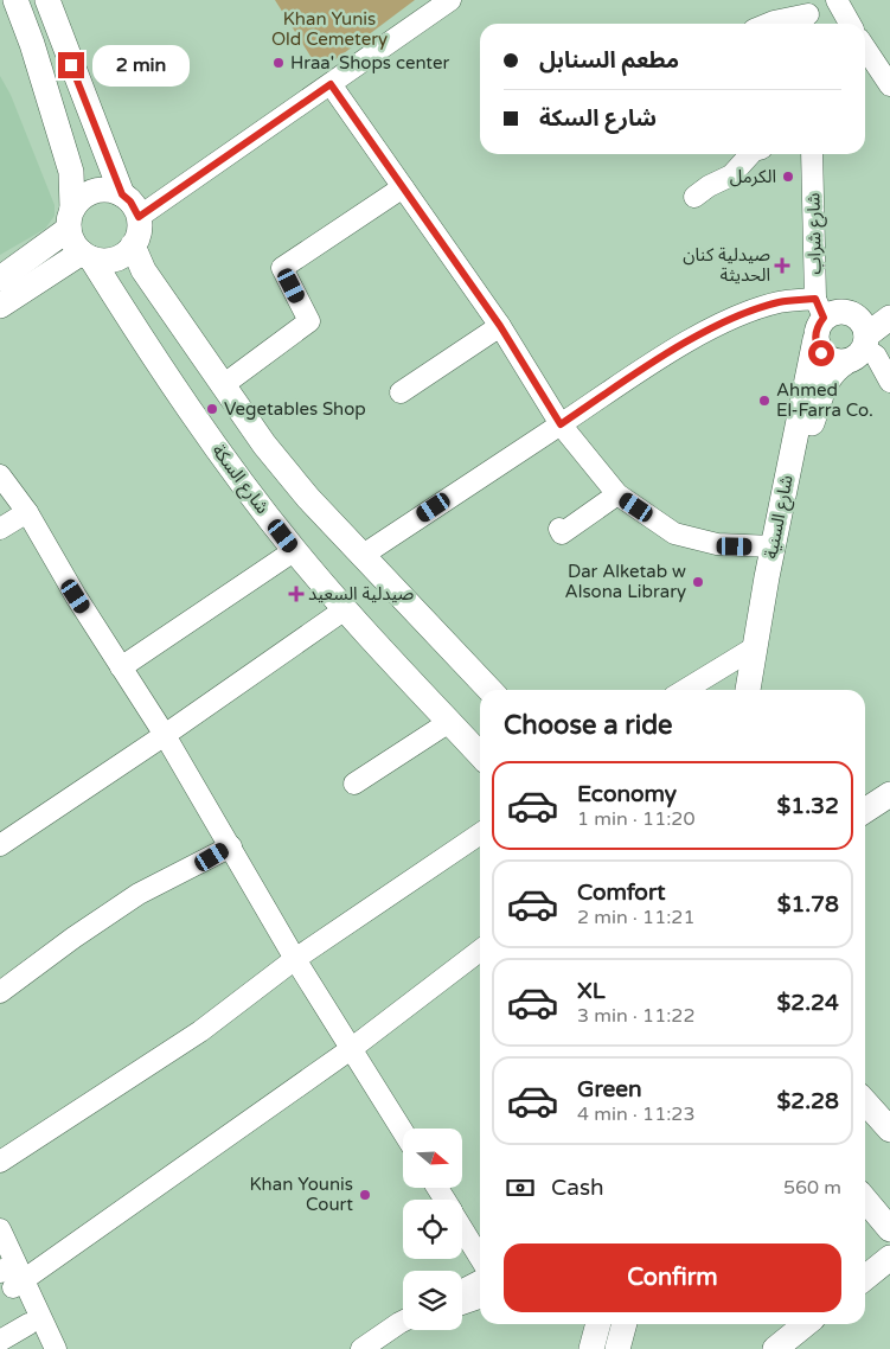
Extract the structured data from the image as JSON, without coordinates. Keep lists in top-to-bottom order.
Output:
{
  "streets": {
    "main road": ["شارع السكة", "شارع السنية"],
    "street": ["شارع شراب"]
  },
  "crossings": [
    ["شارع شراب", "شارع السنية"]
  ],
  "parks": ["Khan Yunis Old Cemetery"],
  "places": {
    "other": [
      "Hraa' Shops center",
      "الكرمل",
      "Ahmed El-Farra Co.",
      "Vegetables Shop",
      "Dar Alketab w Alsona Library",
      "Khan Younis Court"
    ],
    "health": ["صيدلية كنان الحديثة", "صيدلية السعيد"]
  },
  "north": "right",
  "page": {
    "banner": ["مطعم السنابل", "شارع السكة"],
    "bubble": "2 min",
    "heading": "Choose a ride",
    "list": [
      {
        "name": "Economy",
        "note": "1 min · 11:20",
        "value": "$1.32"
      },
      {
        "name": "Comfort",
        "note": "2 min · 11:21",
        "value": "$1.78"
      },
      {
        "name": "XL",
        "note": "3 min · 11:22",
        "value": "$2.24"
      },
      {
        "name": "Green",
        "note": "4 min · 11:23",
        "value": "$2.28"
      }
    ],
    "pay": ["Cash", "560 m"],
    "buttons": "Confirm"
  }
}
